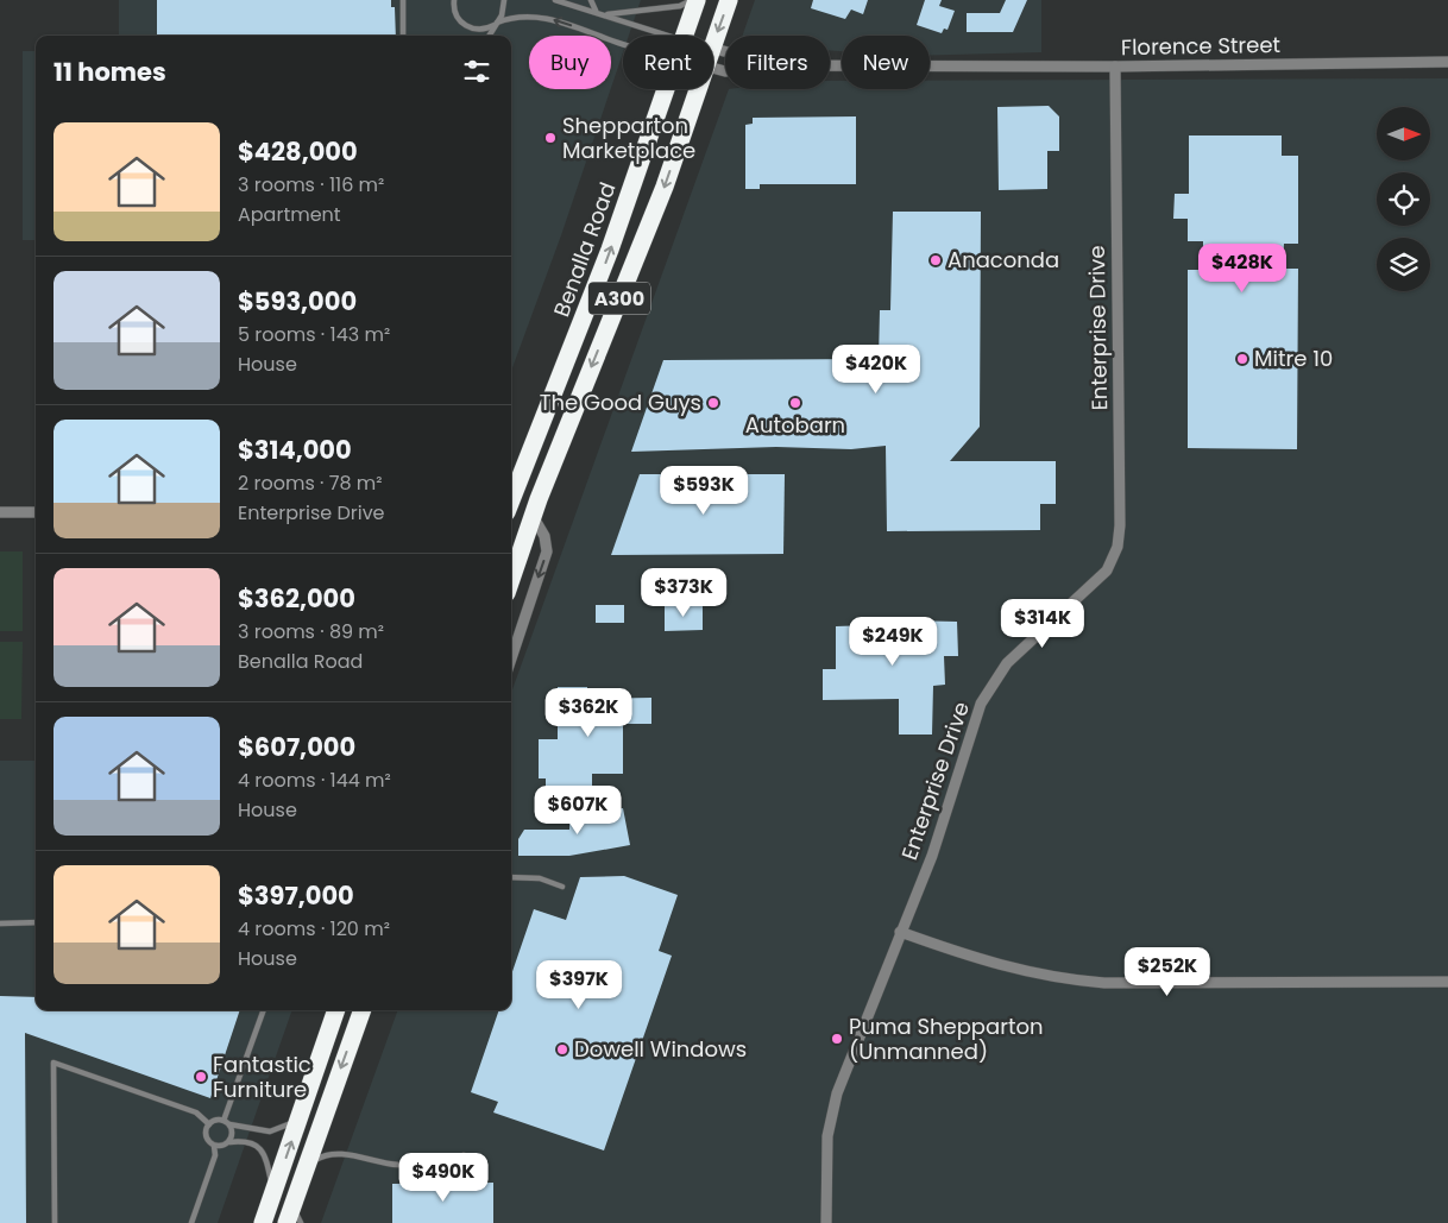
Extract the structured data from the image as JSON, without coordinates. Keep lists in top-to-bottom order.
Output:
{
  "streets": {
    "highway": ["Benalla Road", "A300"],
    "street": ["Florence Street", "Enterprise Drive"]
  },
  "crossings": [
    ["Florence Street", "Enterprise Drive"]
  ],
  "places": [
    "Shepparton Marketplace",
    "Anaconda",
    "Mitre 10",
    "The Good Guys",
    "Autobarn",
    "Puma Shepparton (Unmanned)",
    "Dowell Windows",
    "Fantastic Furniture"
  ],
  "north": "right",
  "page": {
    "chip": [
      "Buy",
      "Rent",
      "Filters",
      "New"
    ],
    "heading": "11 homes",
    "list": [
      {
        "name": "$428,000",
        "note": "3 rooms · 116 m² · Apartment"
      },
      {
        "name": "$593,000",
        "note": "5 rooms · 143 m² · House"
      },
      {
        "name": "$314,000",
        "note": "2 rooms · 78 m² · Enterprise Drive"
      },
      {
        "name": "$362,000",
        "note": "3 rooms · 89 m² · Benalla Road"
      },
      {
        "name": "$607,000",
        "note": "4 rooms · 144 m² · House"
      },
      {
        "name": "$397,000",
        "note": "4 rooms · 120 m² · House"
      }
    ],
    "price": [
      "$428K",
      "$420K",
      "$593K",
      "$373K",
      "$314K",
      "$249K",
      "$362K",
      "$607K",
      "$252K",
      "$397K",
      "$490K"
    ]
  }
}
